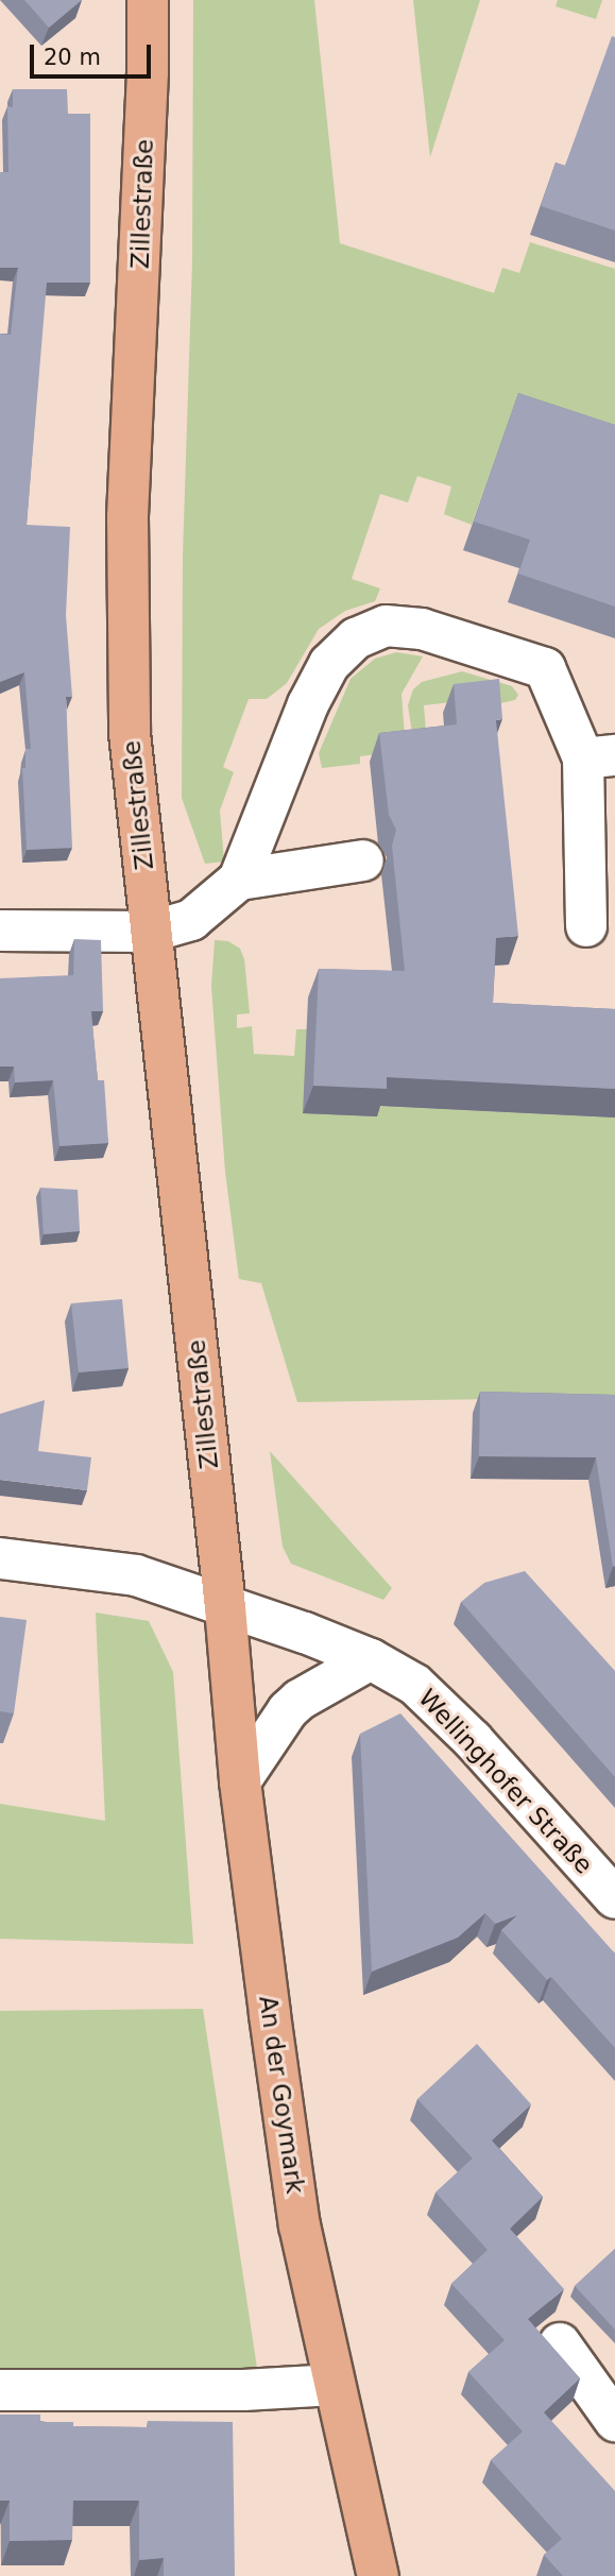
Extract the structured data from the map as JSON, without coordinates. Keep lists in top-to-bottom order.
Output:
{
  "streets": {
    "main road": ["Zillestraße", "An der Goymark"],
    "street": ["Wellinghofer Straße"]
  },
  "crossings": [
    ["Zillestraße", "Wellinghofer Straße"],
    ["Zillestraße", "An der Goymark"],
    ["Wellinghofer Straße", "An der Goymark"]
  ],
  "scale_bar": "20 m"
}
